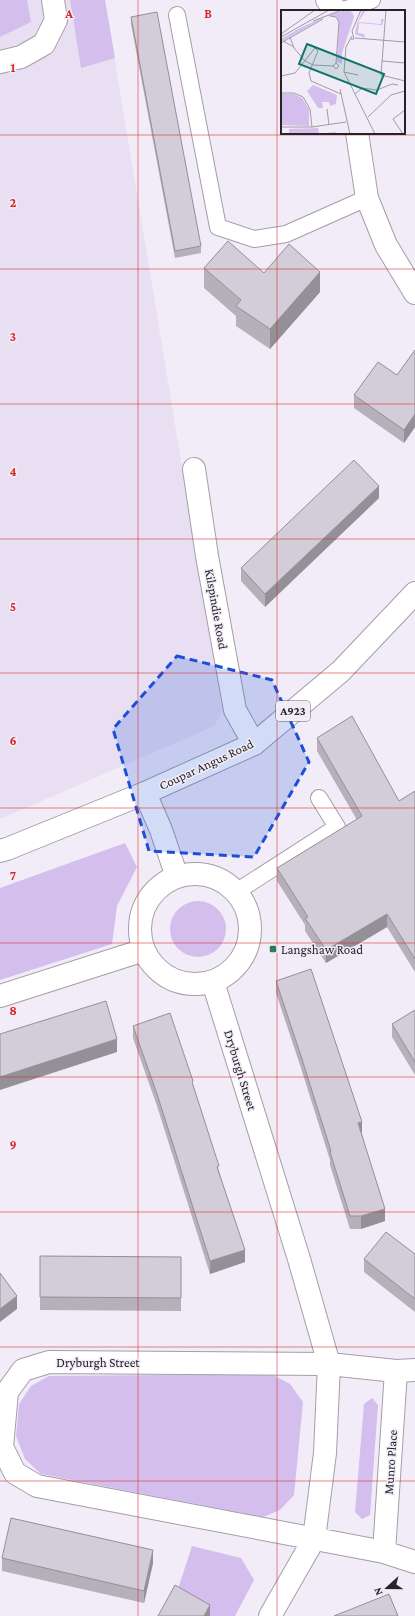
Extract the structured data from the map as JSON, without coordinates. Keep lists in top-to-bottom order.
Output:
{
  "streets": {
    "street": [
      "Kilspindie Road",
      "A923",
      "Coupar Angus Road",
      "Dryburgh Street",
      "Munro Place"
    ]
  },
  "crossings": [
    ["Kilspindie Road", "Coupar Angus Road"],
    ["Dryburgh Street", "Munro Place"]
  ],
  "places": {
    "transit": ["Langshaw Road"]
  },
  "north": "left",
  "grid": {
    "columns": ["A", "B"],
    "rows": [
      "1",
      "2",
      "3",
      "4",
      "5",
      "6",
      "7",
      "8",
      "9"
    ]
  }
}
